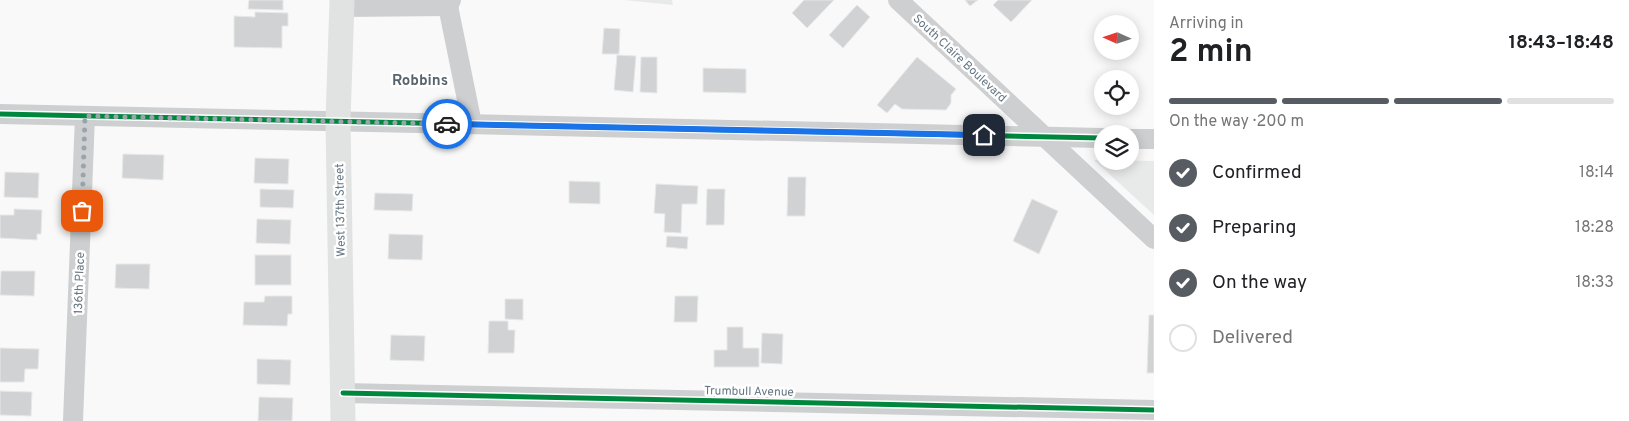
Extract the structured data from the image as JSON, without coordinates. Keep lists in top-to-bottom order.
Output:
{
  "streets": {
    "main road": ["West 137th Street"],
    "street": ["South Claire Boulevard", "136th Place", "Trumbull Avenue"]
  },
  "crossings": [
    ["West 137th Street", "Trumbull Avenue"]
  ],
  "districts": ["Robbins"],
  "north": "left",
  "page": {
    "heading": ["2 min", "Arriving in", "18:43–18:48"],
    "bar": "On the way · 200 m",
    "list": [
      ["Confirmed", "18:14"],
      ["Preparing", "18:28"],
      ["On the way", "18:33"],
      "Delivered"
    ]
  }
}
